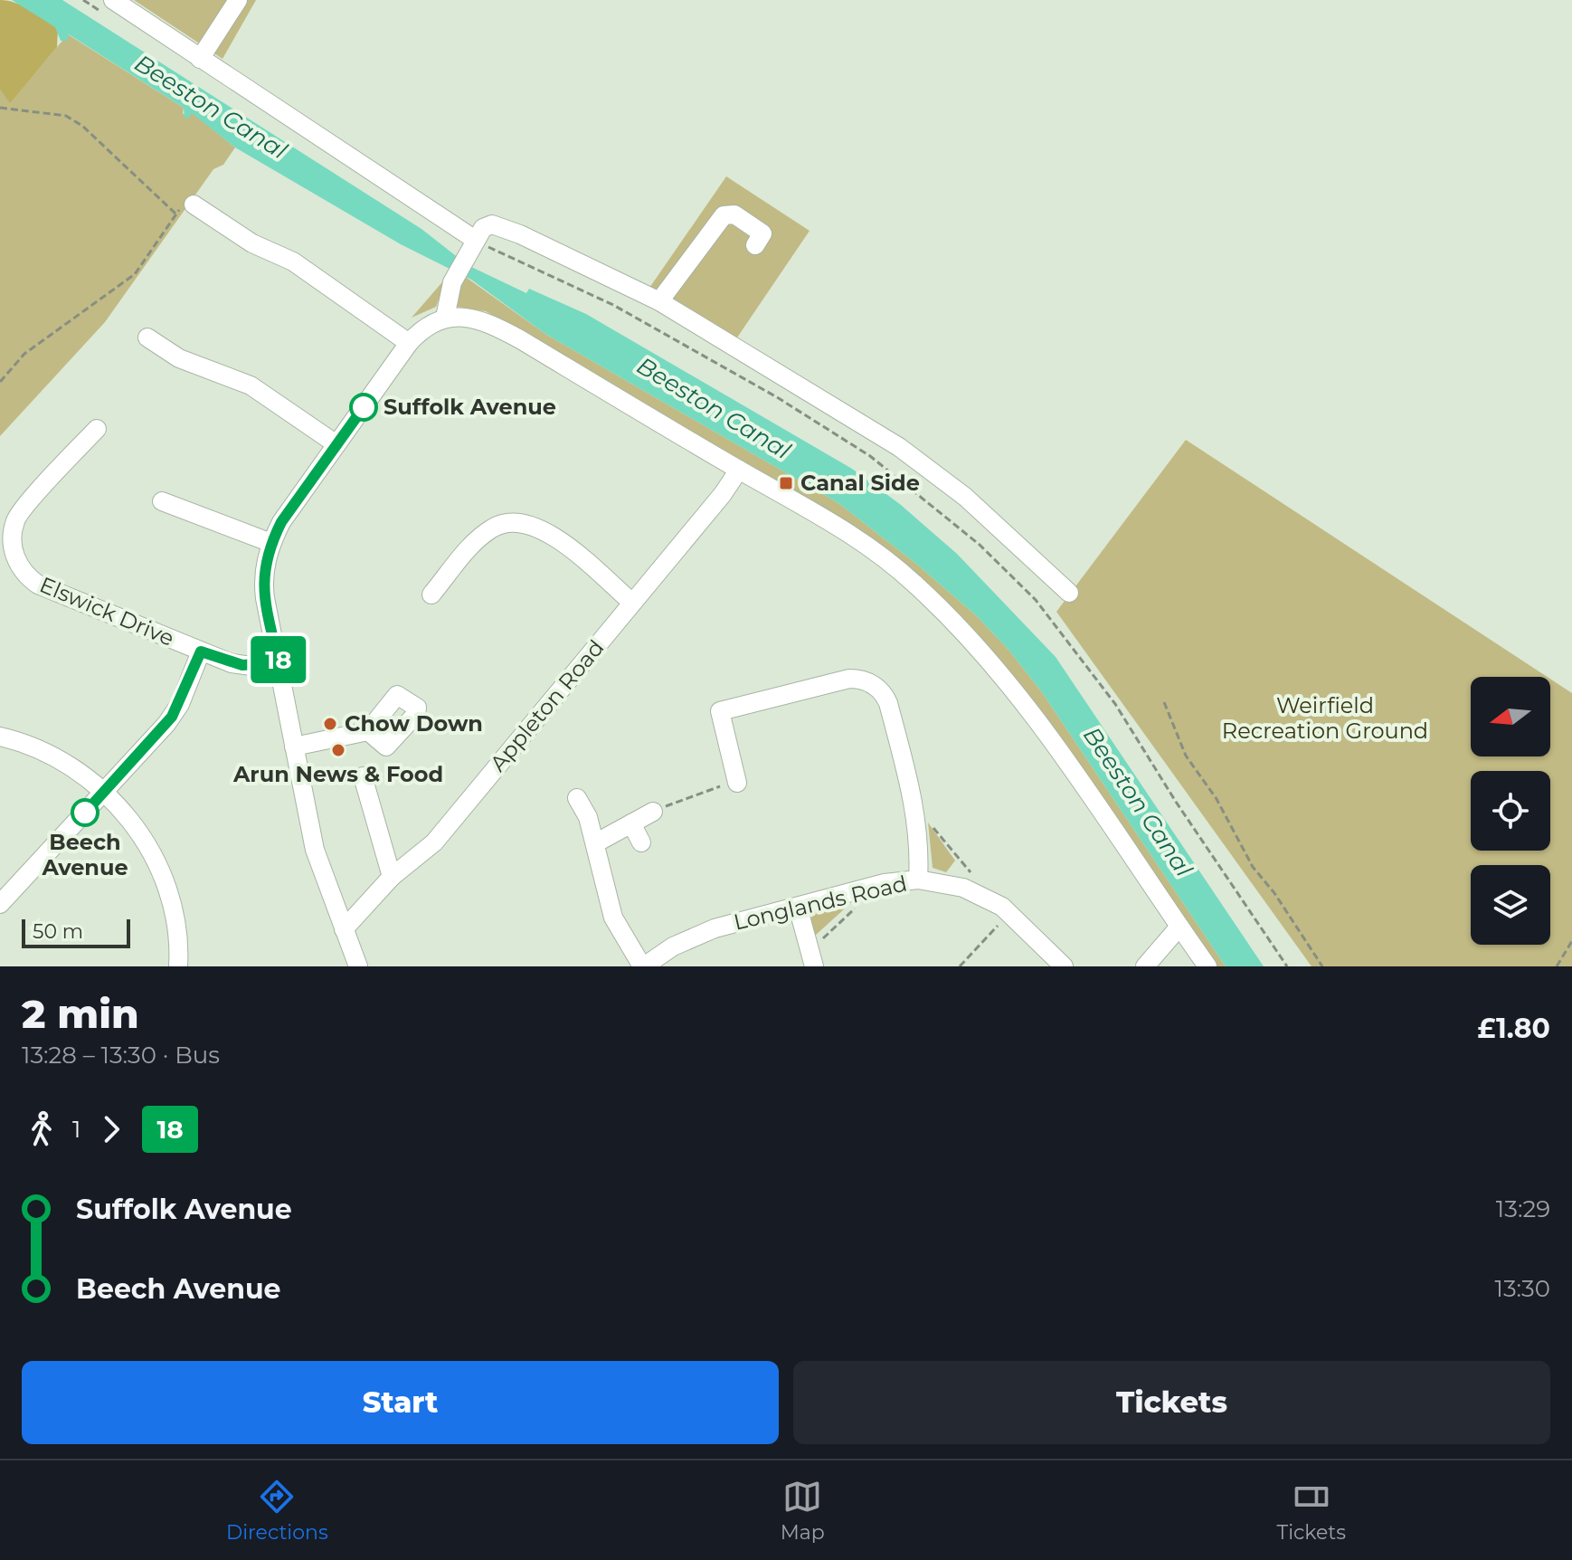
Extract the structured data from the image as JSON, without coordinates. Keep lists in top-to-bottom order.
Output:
{
  "streets": {
    "street": ["Elswick Drive", "Appleton Road", "Longlands Road"]
  },
  "water": ["Beeston Canal"],
  "parks": ["Weirfield Recreation Ground"],
  "places": {
    "other": [
      "Suffolk Avenue",
      "Chow Down",
      "Arun News & Food",
      "Beech Avenue"
    ],
    "transit": ["Canal Side"]
  },
  "lines": ["bus line 18"],
  "scale_bar": "50 m",
  "north": "left",
  "page": {
    "on_map": "18",
    "scale": "50 m",
    "heading": ["2 min", "13:28 – 13:30 · Bus", "£1.80"],
    "legs": ["1", "18"],
    "list": [
      {
        "name": "Suffolk Avenue",
        "value": "13:29"
      },
      {
        "name": "Beech Avenue",
        "value": "13:30"
      }
    ],
    "buttons": ["Start", "Tickets"],
    "tabs": ["Directions", "Map", "Tickets"]
  }
}
